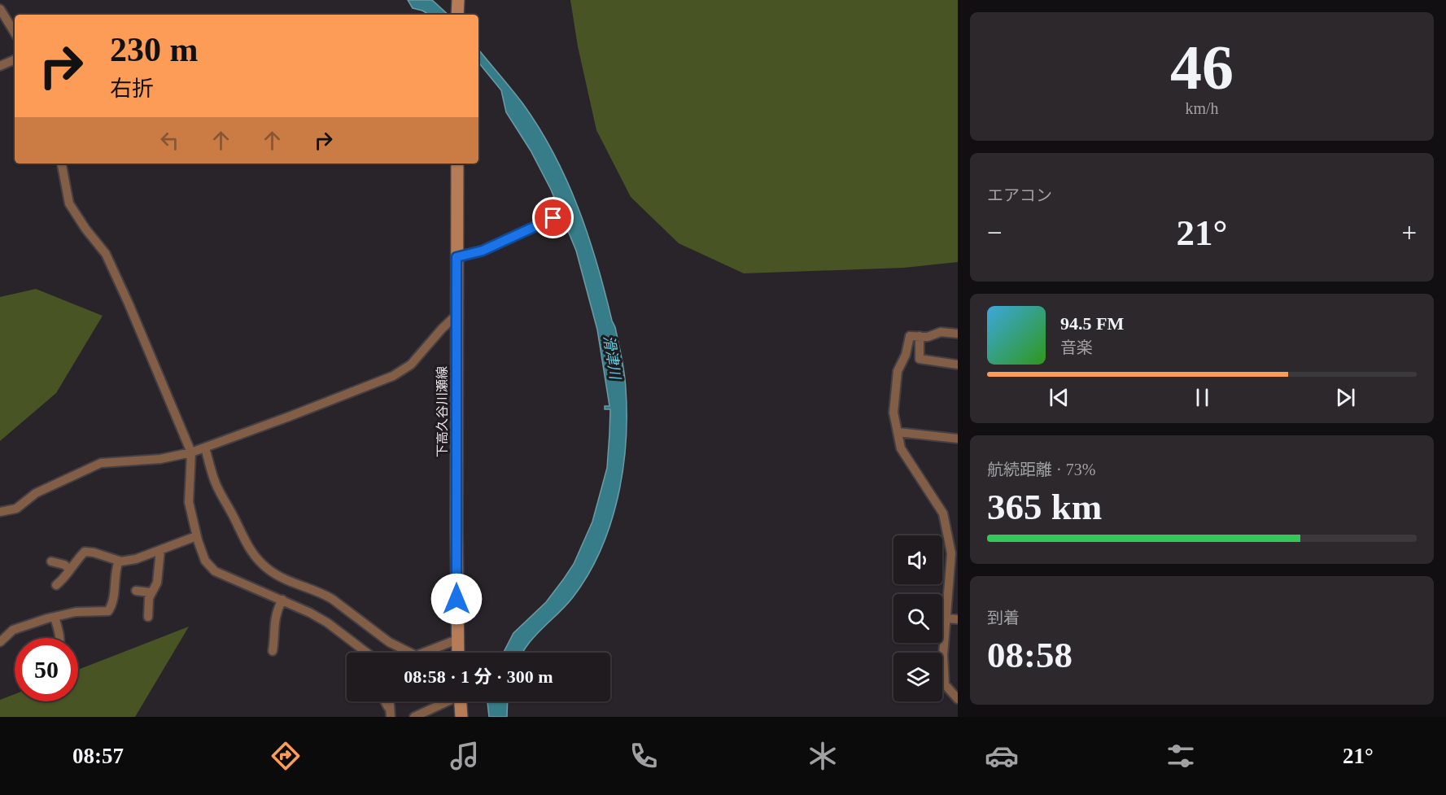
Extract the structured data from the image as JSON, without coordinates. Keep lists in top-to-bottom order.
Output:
{
  "streets": {
    "main road": ["下高久谷川瀬線"]
  },
  "water": ["滑津川"],
  "page": {
    "tile": [
      ["46", "km/h"],
      "エアコン",
      ["航続距離 · 73%", "365 km"],
      ["到着", "08:58"]
    ],
    "turn": ["230 m", "右折"],
    "heat": ["−", "21°", "+"],
    "song": ["94.5 FM", "音楽"],
    "limit": "50",
    "trip": "08:58 · 1 分 · 300 m",
    "tabs": ["08:57", "21°"]
  }
}
